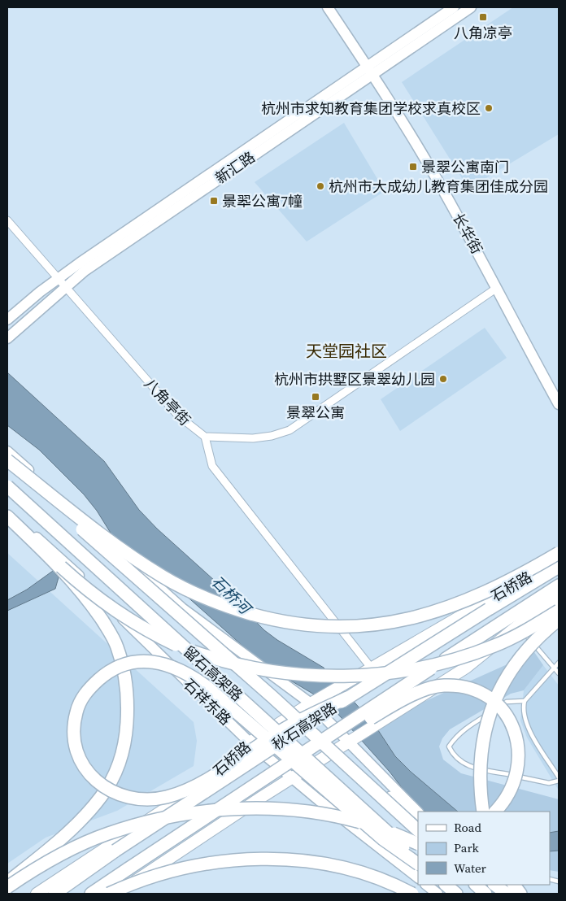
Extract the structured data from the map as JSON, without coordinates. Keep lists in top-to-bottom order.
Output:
{
  "streets": {
    "highway": ["留石高架路", "秋石高架路"],
    "main road": ["石桥路"],
    "street": [
      "新汇路",
      "长华街",
      "八角亭街",
      "石祥东路"
    ]
  },
  "crossings": [
    ["新汇路", "长华街"],
    ["新汇路", "八角亭街"],
    ["石桥路", "石祥东路"]
  ],
  "districts": ["天堂园社区"],
  "water": ["石桥河"],
  "places": {
    "transit": [
      "八角凉亭",
      "景翠公寓南门",
      "景翆公寓7幢",
      "景翠公寓"
    ],
    "other": ["杭州市求知教育集团学校求真校区", "杭州市大成幼儿教育集团佳成分园", "杭州市拱墅区景翠幼儿园"]
  },
  "legend": ["Road", "Park", "Water"]
}
